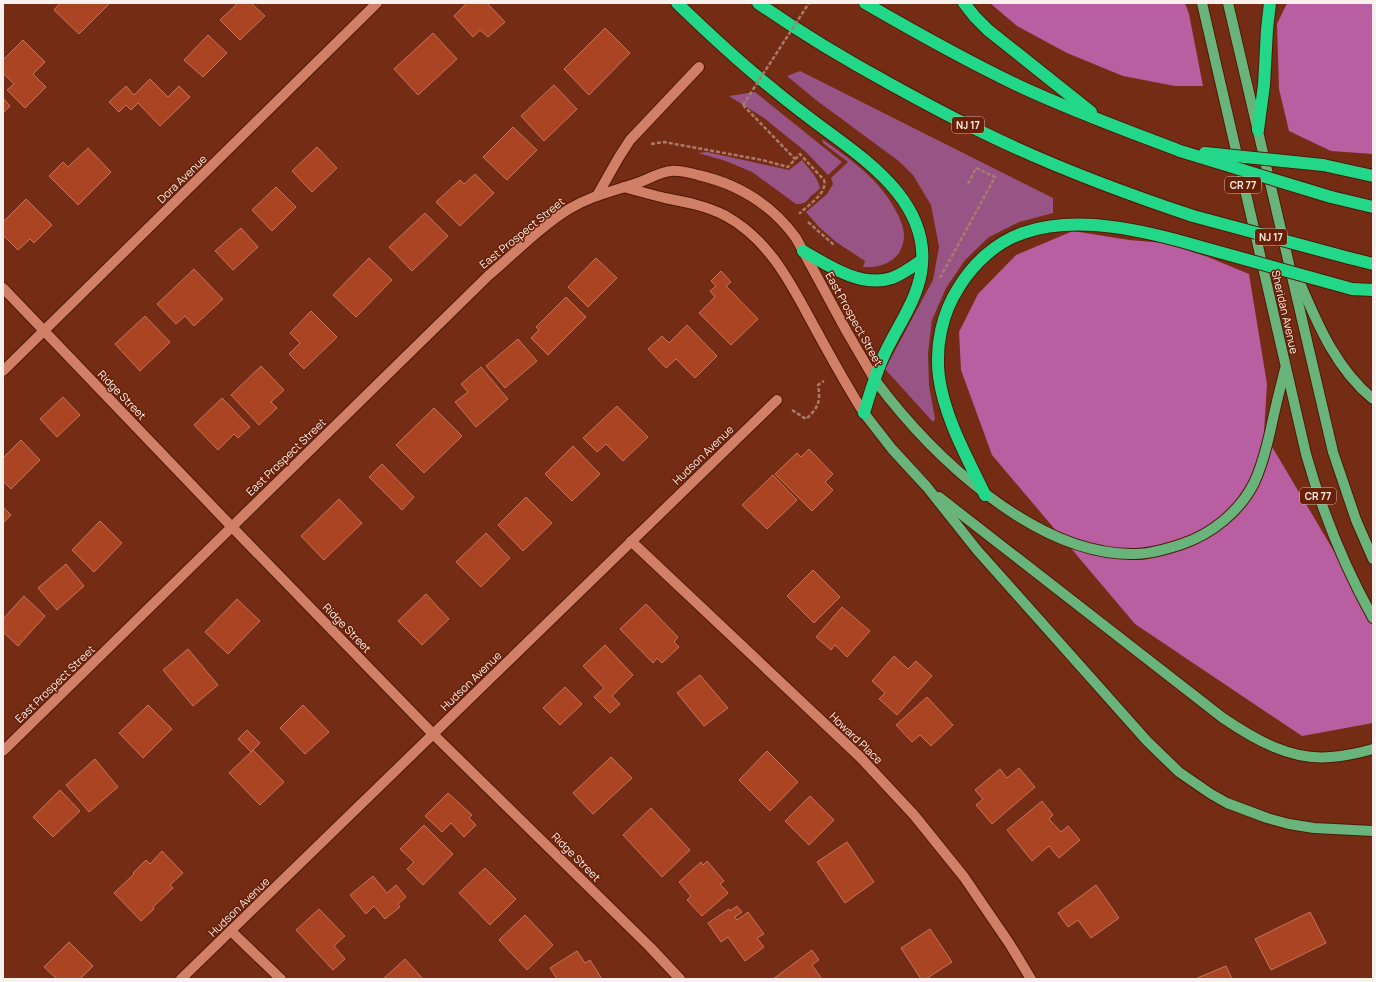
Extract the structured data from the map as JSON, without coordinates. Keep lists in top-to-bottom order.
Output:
{
  "streets": {
    "highway": ["NJ 17"],
    "main road": ["CR 77", "East Prospect Street", "Sheridan Avenue"],
    "street": [
      "Dora Avenue",
      "Ridge Street",
      "Hudson Avenue",
      "Howard Place"
    ]
  },
  "crossings": [
    ["Dora Avenue", "Ridge Street"],
    ["East Prospect Street", "Sheridan Avenue"],
    ["East Prospect Street", "Ridge Street"],
    ["Ridge Street", "Hudson Avenue"],
    ["Hudson Avenue", "Howard Place"]
  ]
}
